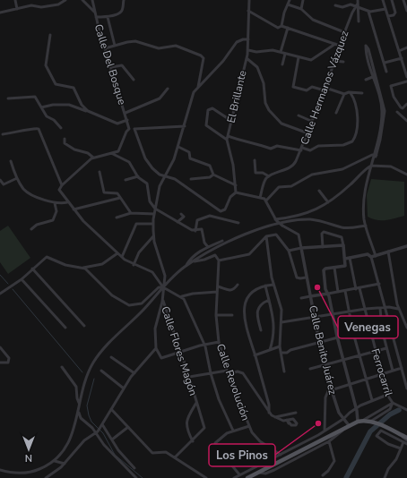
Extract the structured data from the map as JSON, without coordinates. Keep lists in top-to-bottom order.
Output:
{
  "streets": {
    "street": [
      "Calle Del Bosque",
      "Calle Hermanos Vázquez",
      "El Brillante",
      "Calle Benito Juárez",
      "Calle Flores Magón",
      "Ferrocarril",
      "Calle Revolución"
    ]
  },
  "places": ["Venegas", "Los Pinos"],
  "north": "bottom"
}
